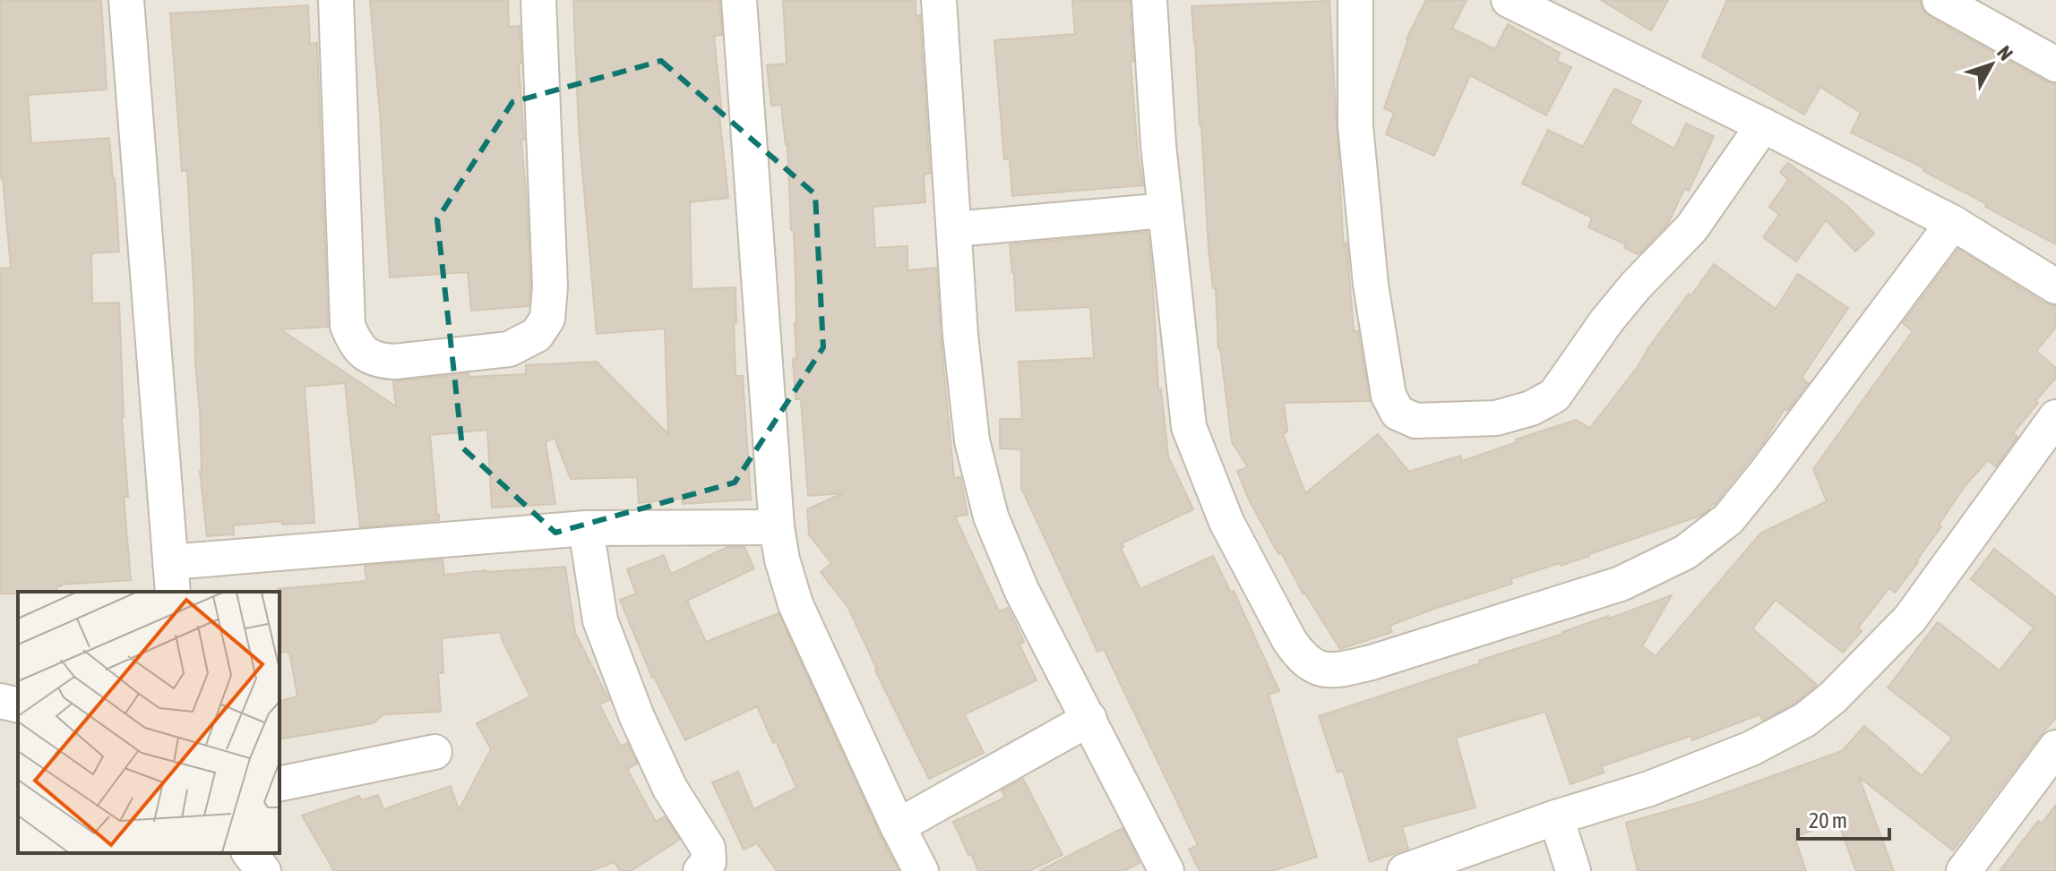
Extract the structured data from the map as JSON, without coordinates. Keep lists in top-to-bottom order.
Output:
{
  "scale_bar": "20 m",
  "north": "top right"
}
